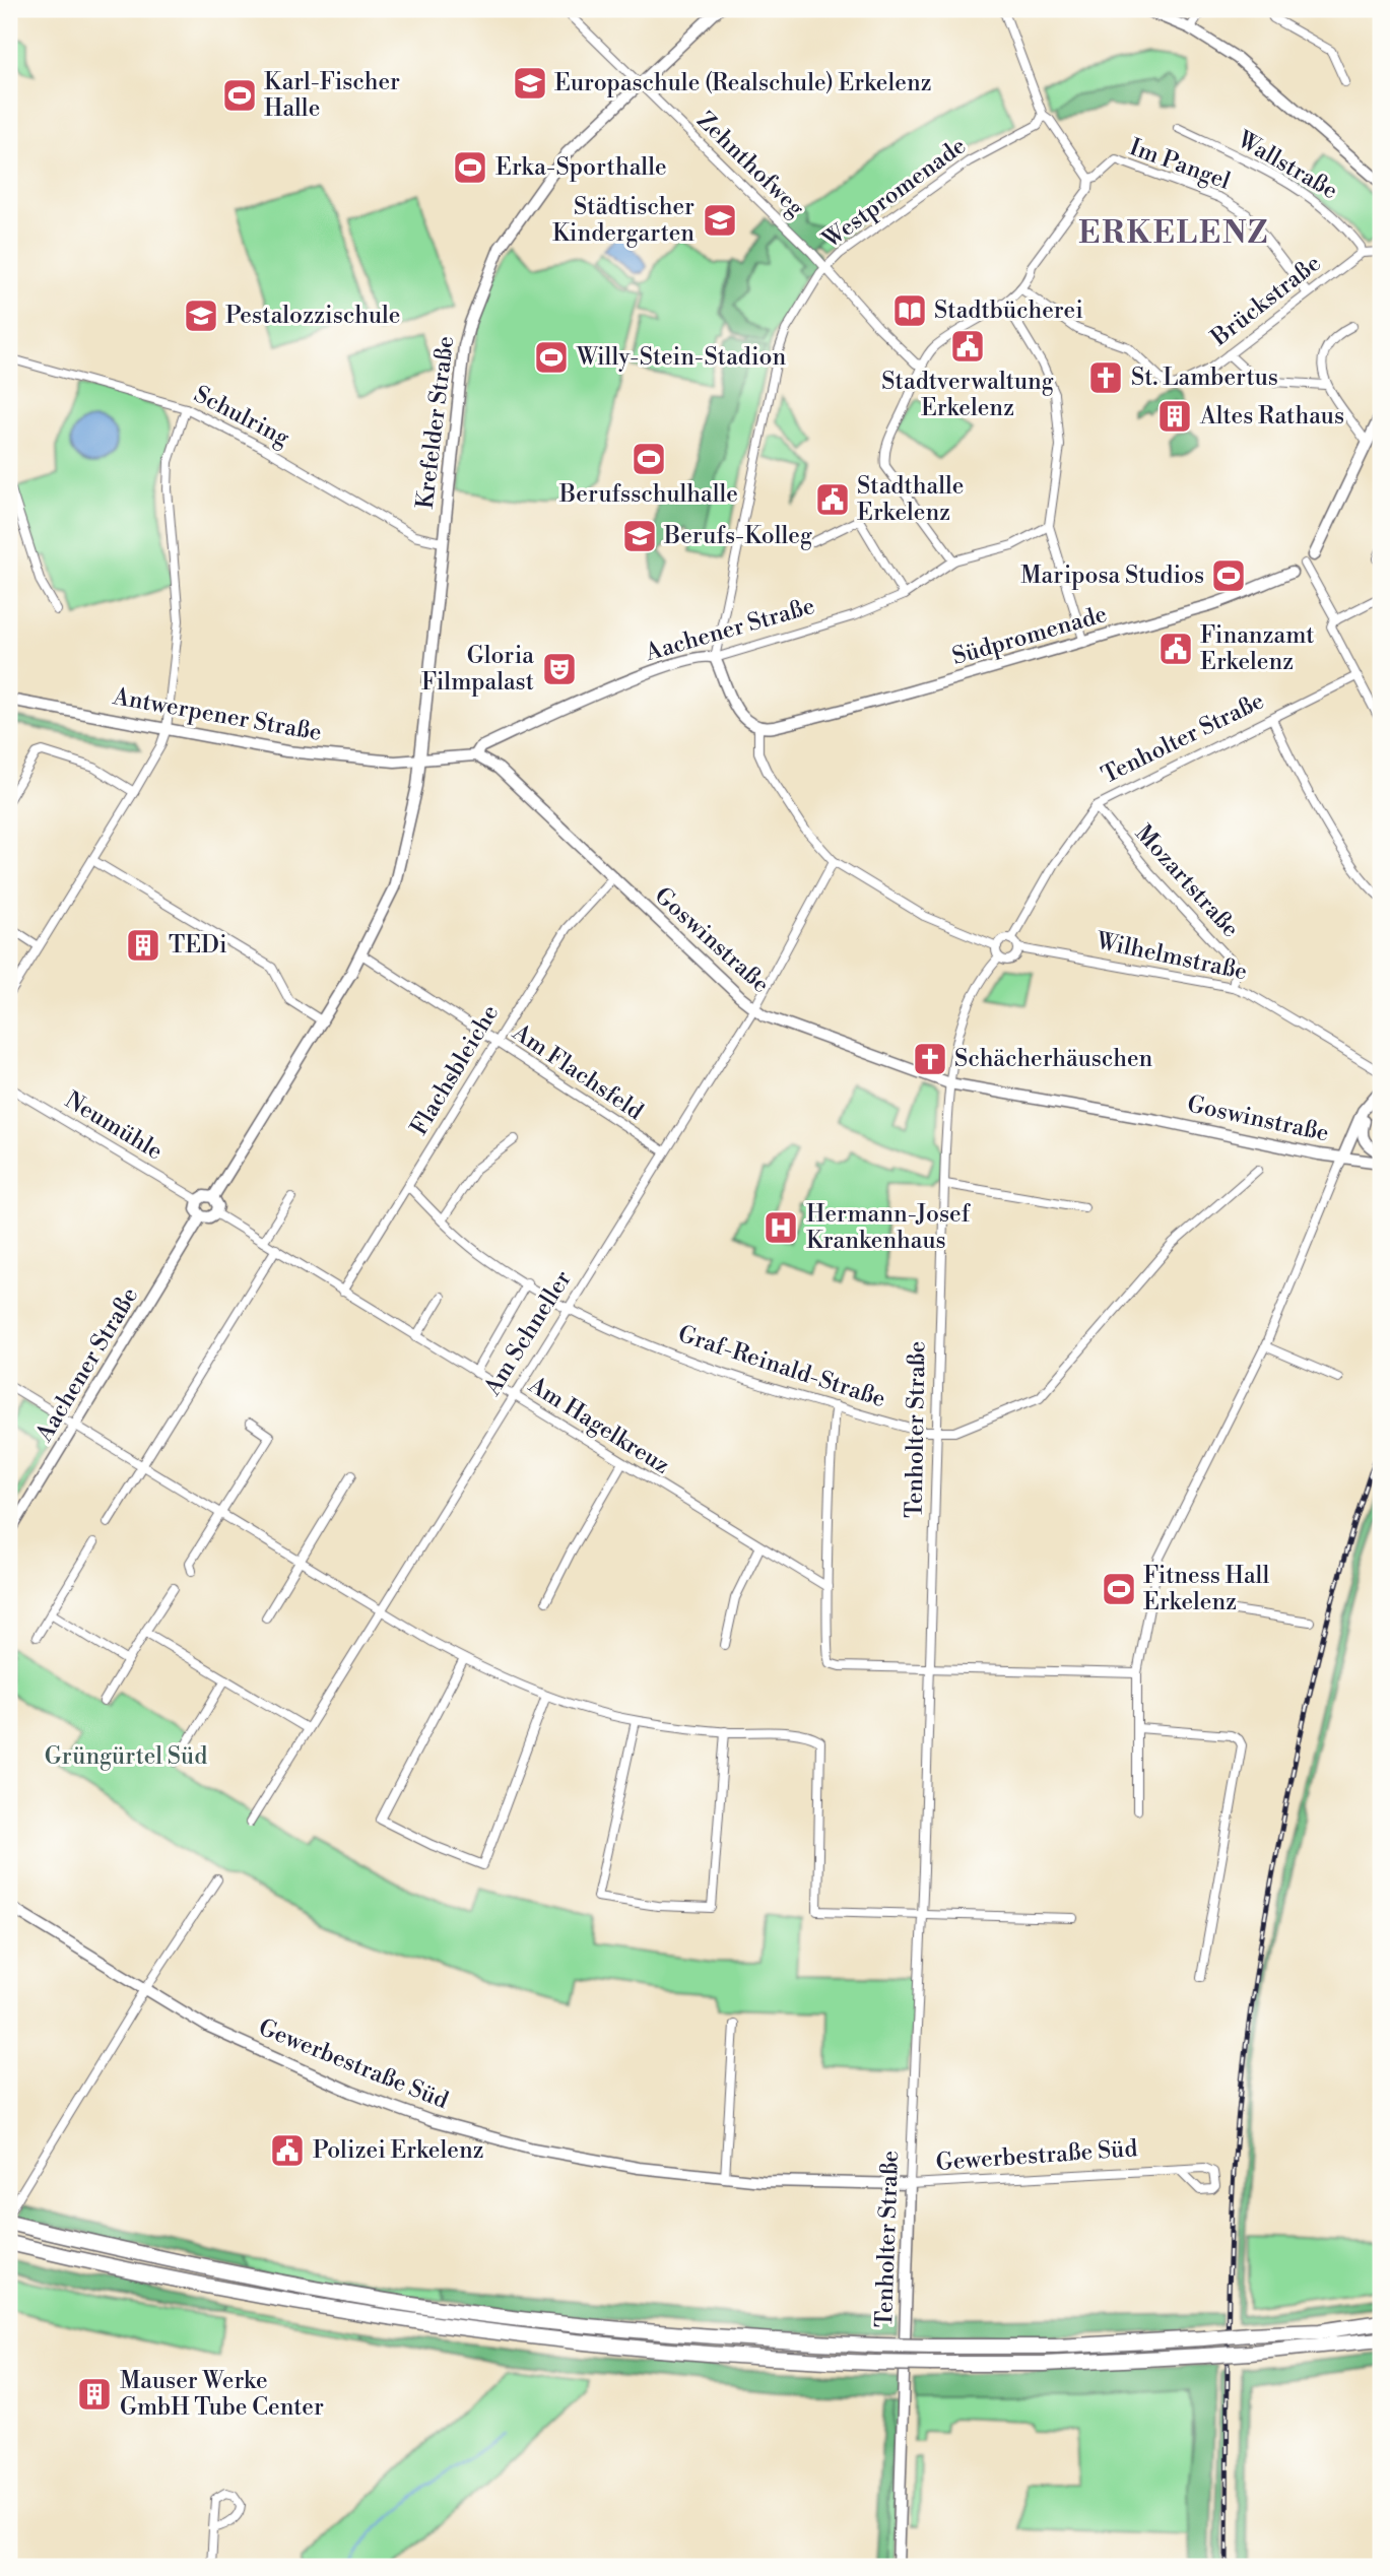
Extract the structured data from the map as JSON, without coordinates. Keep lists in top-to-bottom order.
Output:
{
  "streets": {
    "main road": [
      "Krefelder Straße",
      "Aachener Straße",
      "Südpromenade",
      "Antwerpener Straße",
      "Tenholter Straße",
      "Goswinstraße",
      "Gewerbestraße Süd"
    ],
    "street": [
      "Zehnthofweg",
      "Im Pangel",
      "Wallstraße",
      "Westpromenade",
      "Brückstraße",
      "Schulring",
      "Mozartstraße",
      "Wilhelmstraße",
      "Flachsbleiche",
      "Am Flachsfeld",
      "Neumühle",
      "Am Schneller",
      "Graf-Reinald-Straße",
      "Am Hagelkreuz"
    ]
  },
  "crossings": [
    ["Zehnthofweg", "Westpromenade"],
    ["Zehnthofweg", "Krefelder Straße"],
    ["Zehnthofweg", "Aachener Straße"],
    ["Im Pangel", "Brückstraße"],
    ["Wallstraße", "Brückstraße"],
    ["Westpromenade", "Aachener Straße"],
    ["Schulring", "Krefelder Straße"],
    ["Krefelder Straße", "Aachener Straße"],
    ["Krefelder Straße", "Antwerpener Straße"],
    ["Krefelder Straße", "Am Flachsfeld"],
    ["Aachener Straße", "Antwerpener Straße"],
    ["Aachener Straße", "Goswinstraße"],
    ["Aachener Straße", "Neumühle"],
    ["Aachener Straße", "Am Hagelkreuz"],
    ["Tenholter Straße", "Mozartstraße"],
    ["Tenholter Straße", "Goswinstraße"],
    ["Tenholter Straße", "Graf-Reinald-Straße"],
    ["Tenholter Straße", "Gewerbestraße Süd"],
    ["Mozartstraße", "Wilhelmstraße"],
    ["Goswinstraße", "Flachsbleiche"],
    ["Goswinstraße", "Am Schneller"],
    ["Flachsbleiche", "Am Flachsfeld"],
    ["Flachsbleiche", "Graf-Reinald-Straße"],
    ["Flachsbleiche", "Am Hagelkreuz"],
    ["Am Flachsfeld", "Am Schneller"],
    ["Neumühle", "Am Hagelkreuz"],
    ["Am Schneller", "Graf-Reinald-Straße"],
    ["Am Schneller", "Am Hagelkreuz"]
  ],
  "districts": ["ERKELENZ"],
  "parks": ["Grüngürtel Süd"],
  "places": {
    "school or university": [
      "Europaschule (Realschule) Erkelenz",
      "Städtischer Kindergarten",
      "Pestalozzischule",
      "Berufs-Kolleg"
    ],
    "sports": [
      "Karl-Fischer Halle",
      "Erka-Sporthalle",
      "Willy-Stein-Stadion",
      "Berufsschulhalle",
      "Mariposa Studios",
      "Fitness Hall Erkelenz"
    ],
    "library": ["Stadtbücherei"],
    "public building": [
      "Stadtverwaltung Erkelenz",
      "Stadthalle Erkelenz",
      "Finanzamt Erkelenz",
      "Polizei Erkelenz"
    ],
    "church": ["St. Lambertus", "Schächerhäuschen"],
    "building": ["Altes Rathaus", "TEDi", "Mauser Werke GmbH Tube Center"],
    "theatre": ["Gloria Filmpalast"],
    "hospital": ["Hermann-Josef Krankenhaus"]
  }
}
